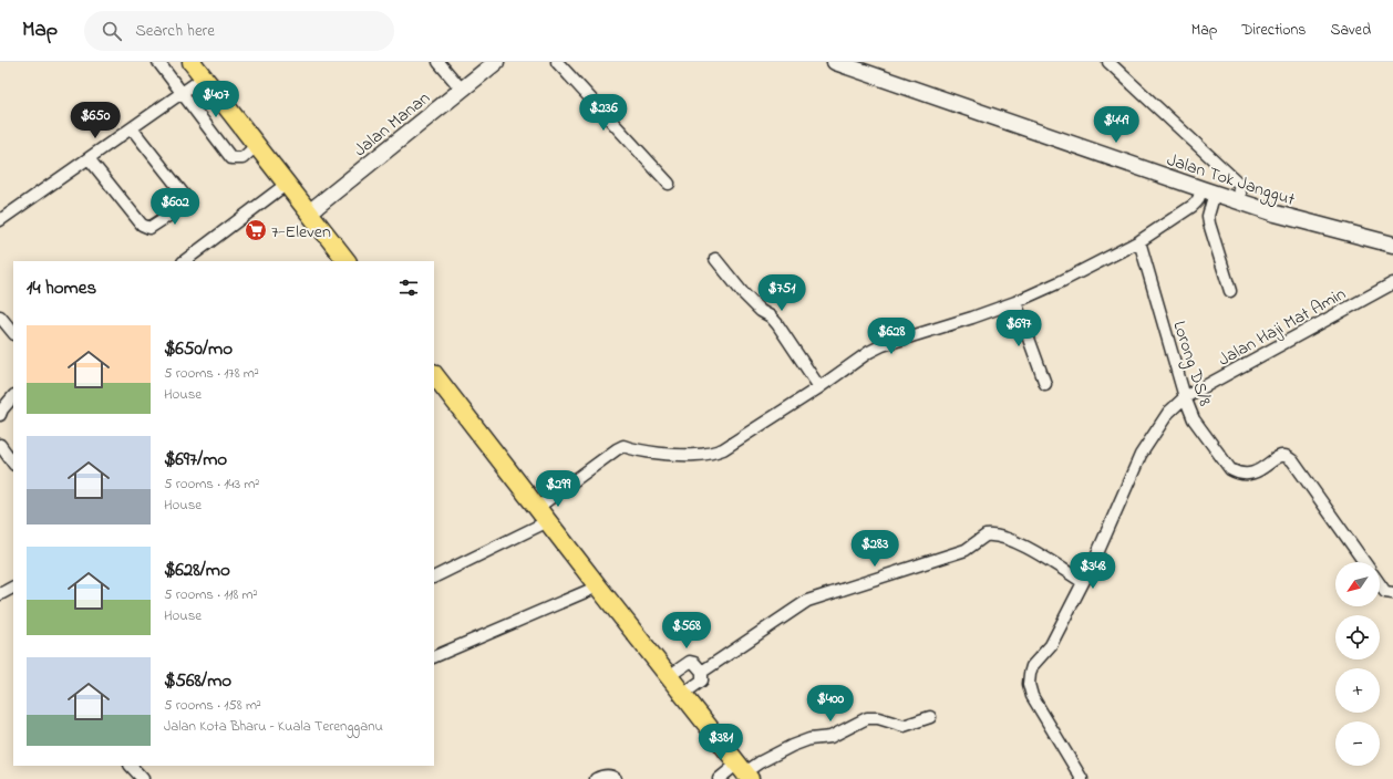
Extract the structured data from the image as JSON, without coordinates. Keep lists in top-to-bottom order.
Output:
{
  "streets": {
    "main road": ["Jalan Manan", "Jalan Tok Janggut"],
    "street": ["Jalan Haji Mat Amin", "Lorong DS/8"]
  },
  "crossings": [
    ["Jalan Haji Mat Amin", "Lorong DS/8"]
  ],
  "places": {
    "supermarket": ["7-Eleven"]
  },
  "north": "bottom left",
  "page": {
    "header": "Map",
    "search": "Search here",
    "nav": ["Map", "Directions", "Saved"],
    "price": [
      "$407",
      "$236",
      "$650",
      "$449",
      "$602",
      "$751",
      "$697",
      "$628",
      "$299",
      "$283",
      "$348",
      "$568",
      "$400",
      "$381"
    ],
    "heading": "14 homes",
    "list": [
      {
        "name": "$650/mo",
        "note": "5 rooms · 178 m² · House"
      },
      {
        "name": "$697/mo",
        "note": "5 rooms · 143 m² · House"
      },
      {
        "name": "$628/mo",
        "note": "5 rooms · 118 m² · House"
      },
      {
        "name": "$568/mo",
        "note": "5 rooms · 158 m² · Jalan Kota Bharu – Kuala Terengganu"
      }
    ],
    "map_buttons": ["+", "−"]
  }
}
